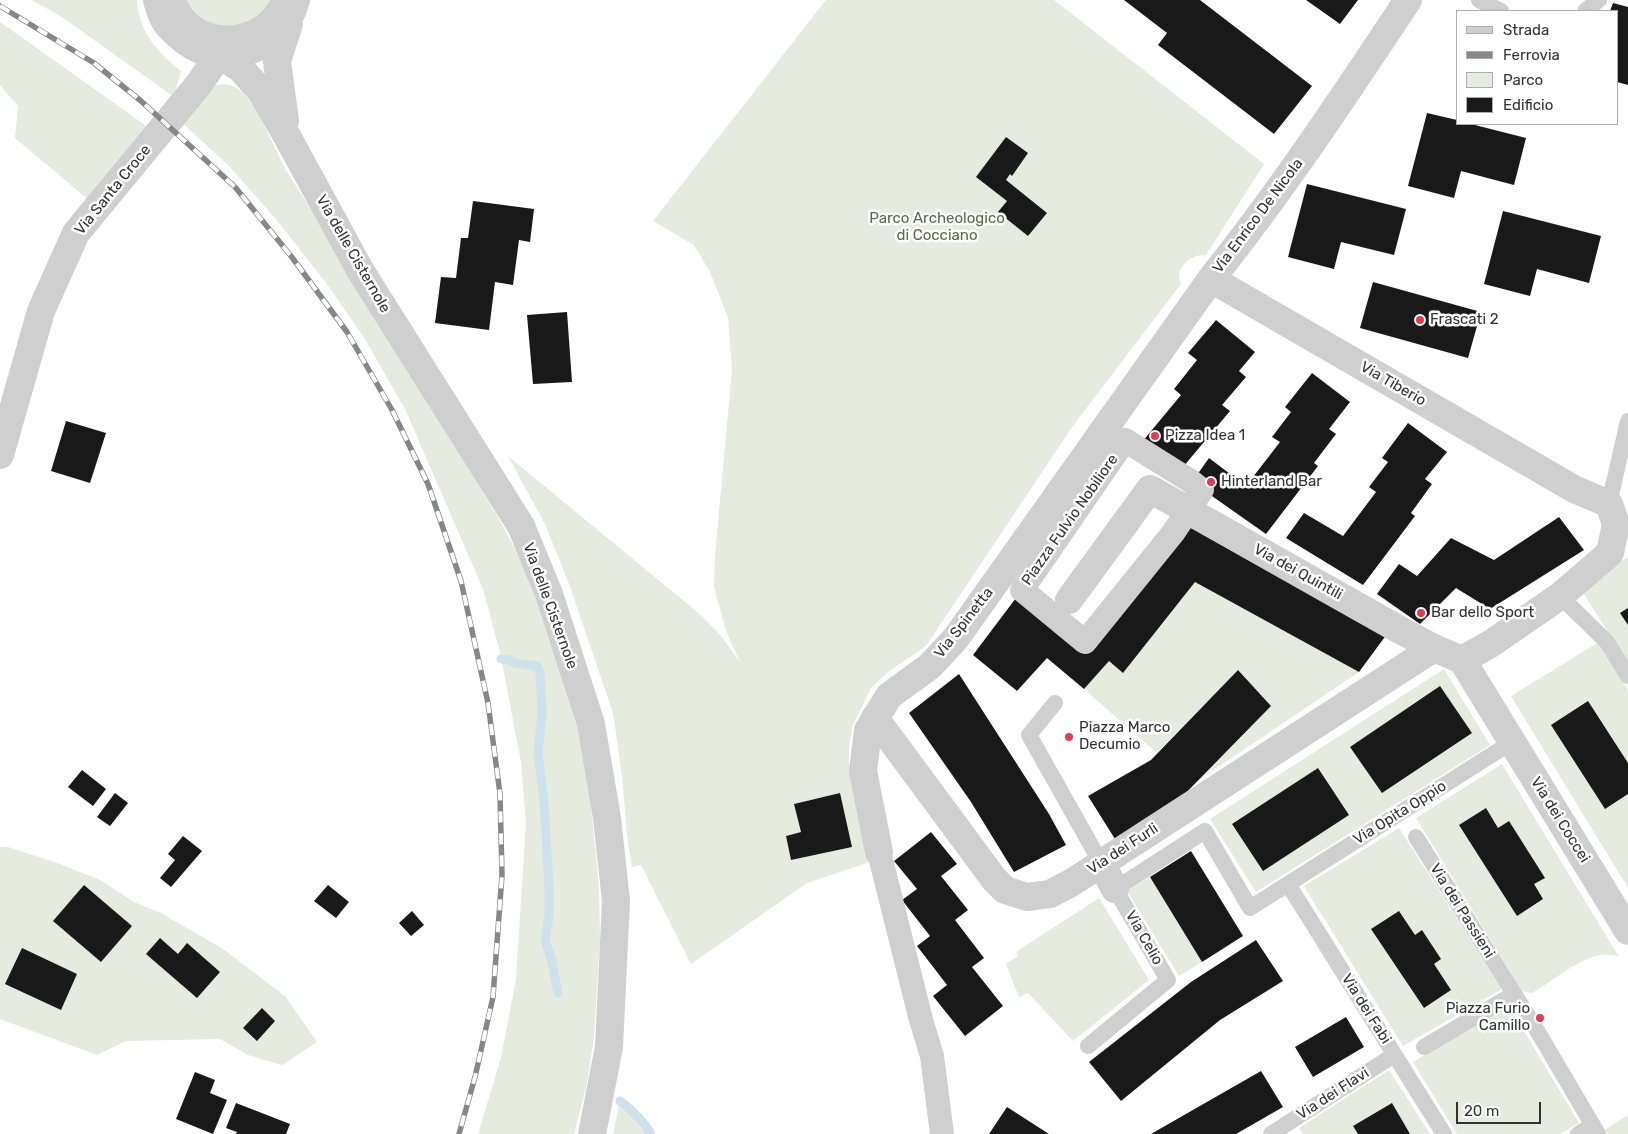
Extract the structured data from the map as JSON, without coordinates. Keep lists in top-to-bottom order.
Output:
{
  "streets": {
    "street": [
      "Via Santa Croce",
      "Via Enrico De Nicola",
      "Via delle Cisternole",
      "Via Tiberio",
      "Piazza Fulvio Nobiliore",
      "Via dei Quintili",
      "Via Spinetta",
      "Via dei Coccei",
      "Via dei Furli",
      "Via Celio"
    ],
    "lane": [
      "Via Opita Oppio",
      "Via dei Passieni",
      "Via dei Fabi",
      "Via dei Flavi"
    ]
  },
  "crossings": [
    ["Via Santa Croce", "Via delle Cisternole"],
    ["Via Enrico De Nicola", "Via Tiberio"],
    ["Via Enrico De Nicola", "Via Spinetta"],
    ["Piazza Fulvio Nobiliore", "Via dei Quintili"],
    ["Via dei Quintili", "Via dei Coccei"],
    ["Via dei Quintili", "Via dei Furli"],
    ["Via Spinetta", "Via dei Furli"],
    ["Via Opita Oppio", "Via dei Coccei"],
    ["Via Opita Oppio", "Via Celio"],
    ["Via Opita Oppio", "Via dei Fabi"],
    ["Via dei Furli", "Via Celio"],
    ["Via dei Fabi", "Via dei Flavi"]
  ],
  "parks": ["Parco Archeologico di Cocciano"],
  "places": [
    "Frascati 2",
    "Pizza Idea 1",
    "Hinterland Bar",
    "Bar dello Sport",
    "Piazza Marco Decumio",
    "Piazza Furio Camillo"
  ],
  "legend": [
    "Strada",
    "Ferrovia",
    "Parco",
    "Edificio"
  ],
  "scale_bar": "20 m"
}
